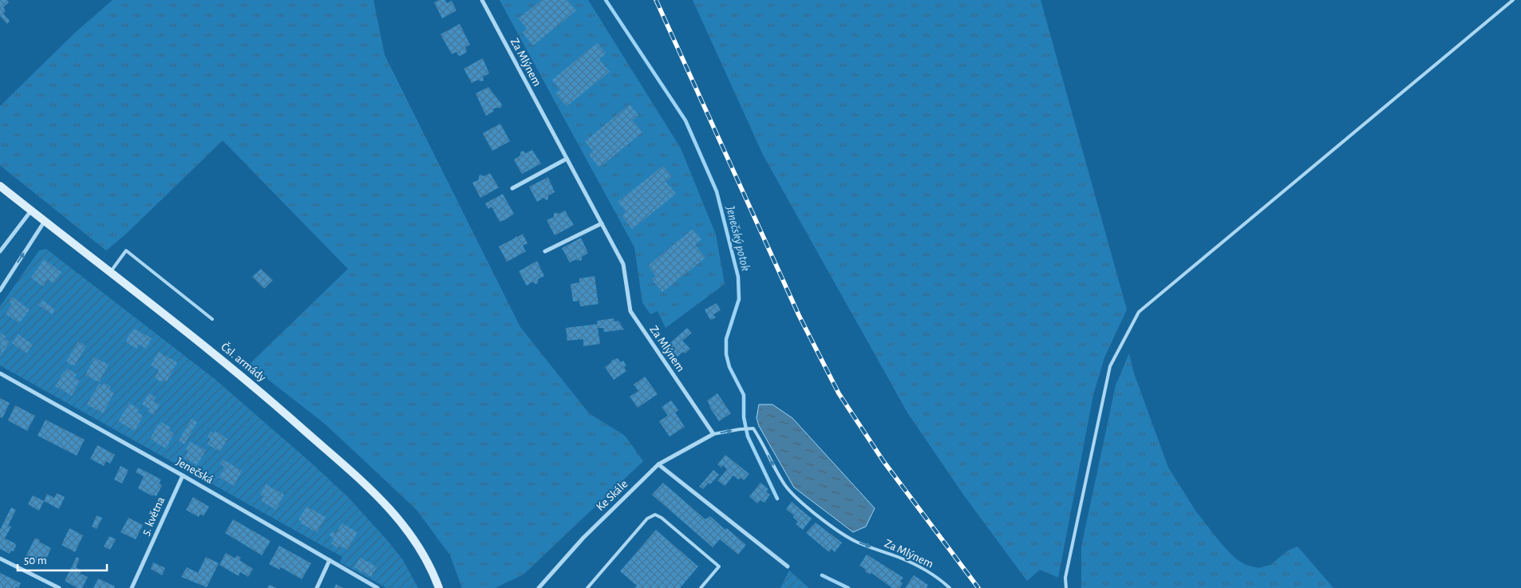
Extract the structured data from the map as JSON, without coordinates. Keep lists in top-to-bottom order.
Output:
{
  "streets": {
    "main road": ["Čsl. armády"],
    "street": [
      "Za Mlýnem",
      "Jenečská",
      "Ke Skále",
      "5. května"
    ]
  },
  "crossings": [
    ["Za Mlýnem", "Ke Skále"],
    ["Jenečská", "5. května"]
  ],
  "one_way": ["Za Mlýnem"],
  "water": ["Jenečský potok"],
  "scale_bar": "50 m"
}
